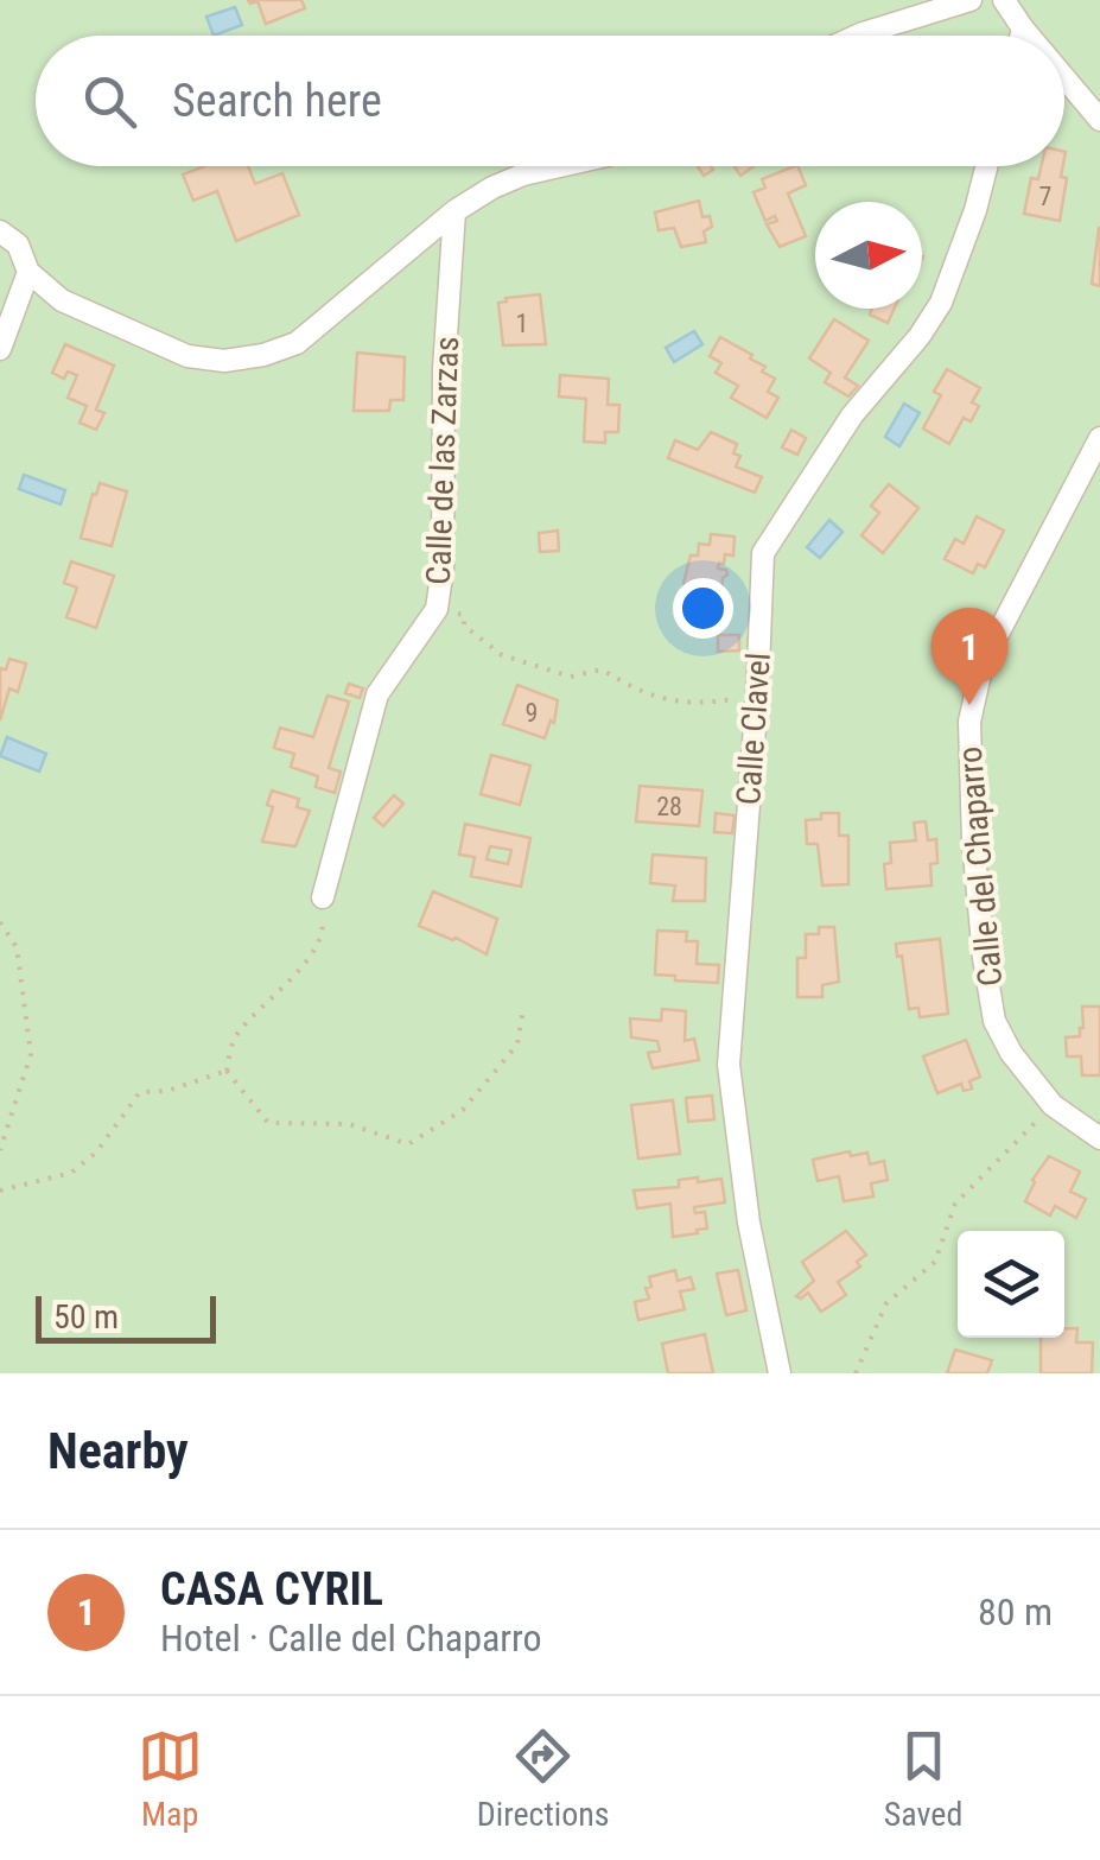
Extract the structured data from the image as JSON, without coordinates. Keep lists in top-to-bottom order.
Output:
{
  "streets": {
    "street": ["Calle de las Zarzas", "Calle Clavel", "Calle del Chaparro"]
  },
  "house_numbers": [
    "7",
    "1",
    "9",
    "28"
  ],
  "scale_bar": "50 m",
  "north": "right",
  "page": {
    "search": "Search here",
    "pins": "1",
    "scale": "50 m",
    "heading": "Nearby",
    "list": [
      {
        "mark": "1",
        "name": "CASA CYRIL",
        "note": "Hotel · Calle del Chaparro",
        "value": "80 m"
      }
    ],
    "nav": ["Map", "Directions", "Saved"]
  }
}
